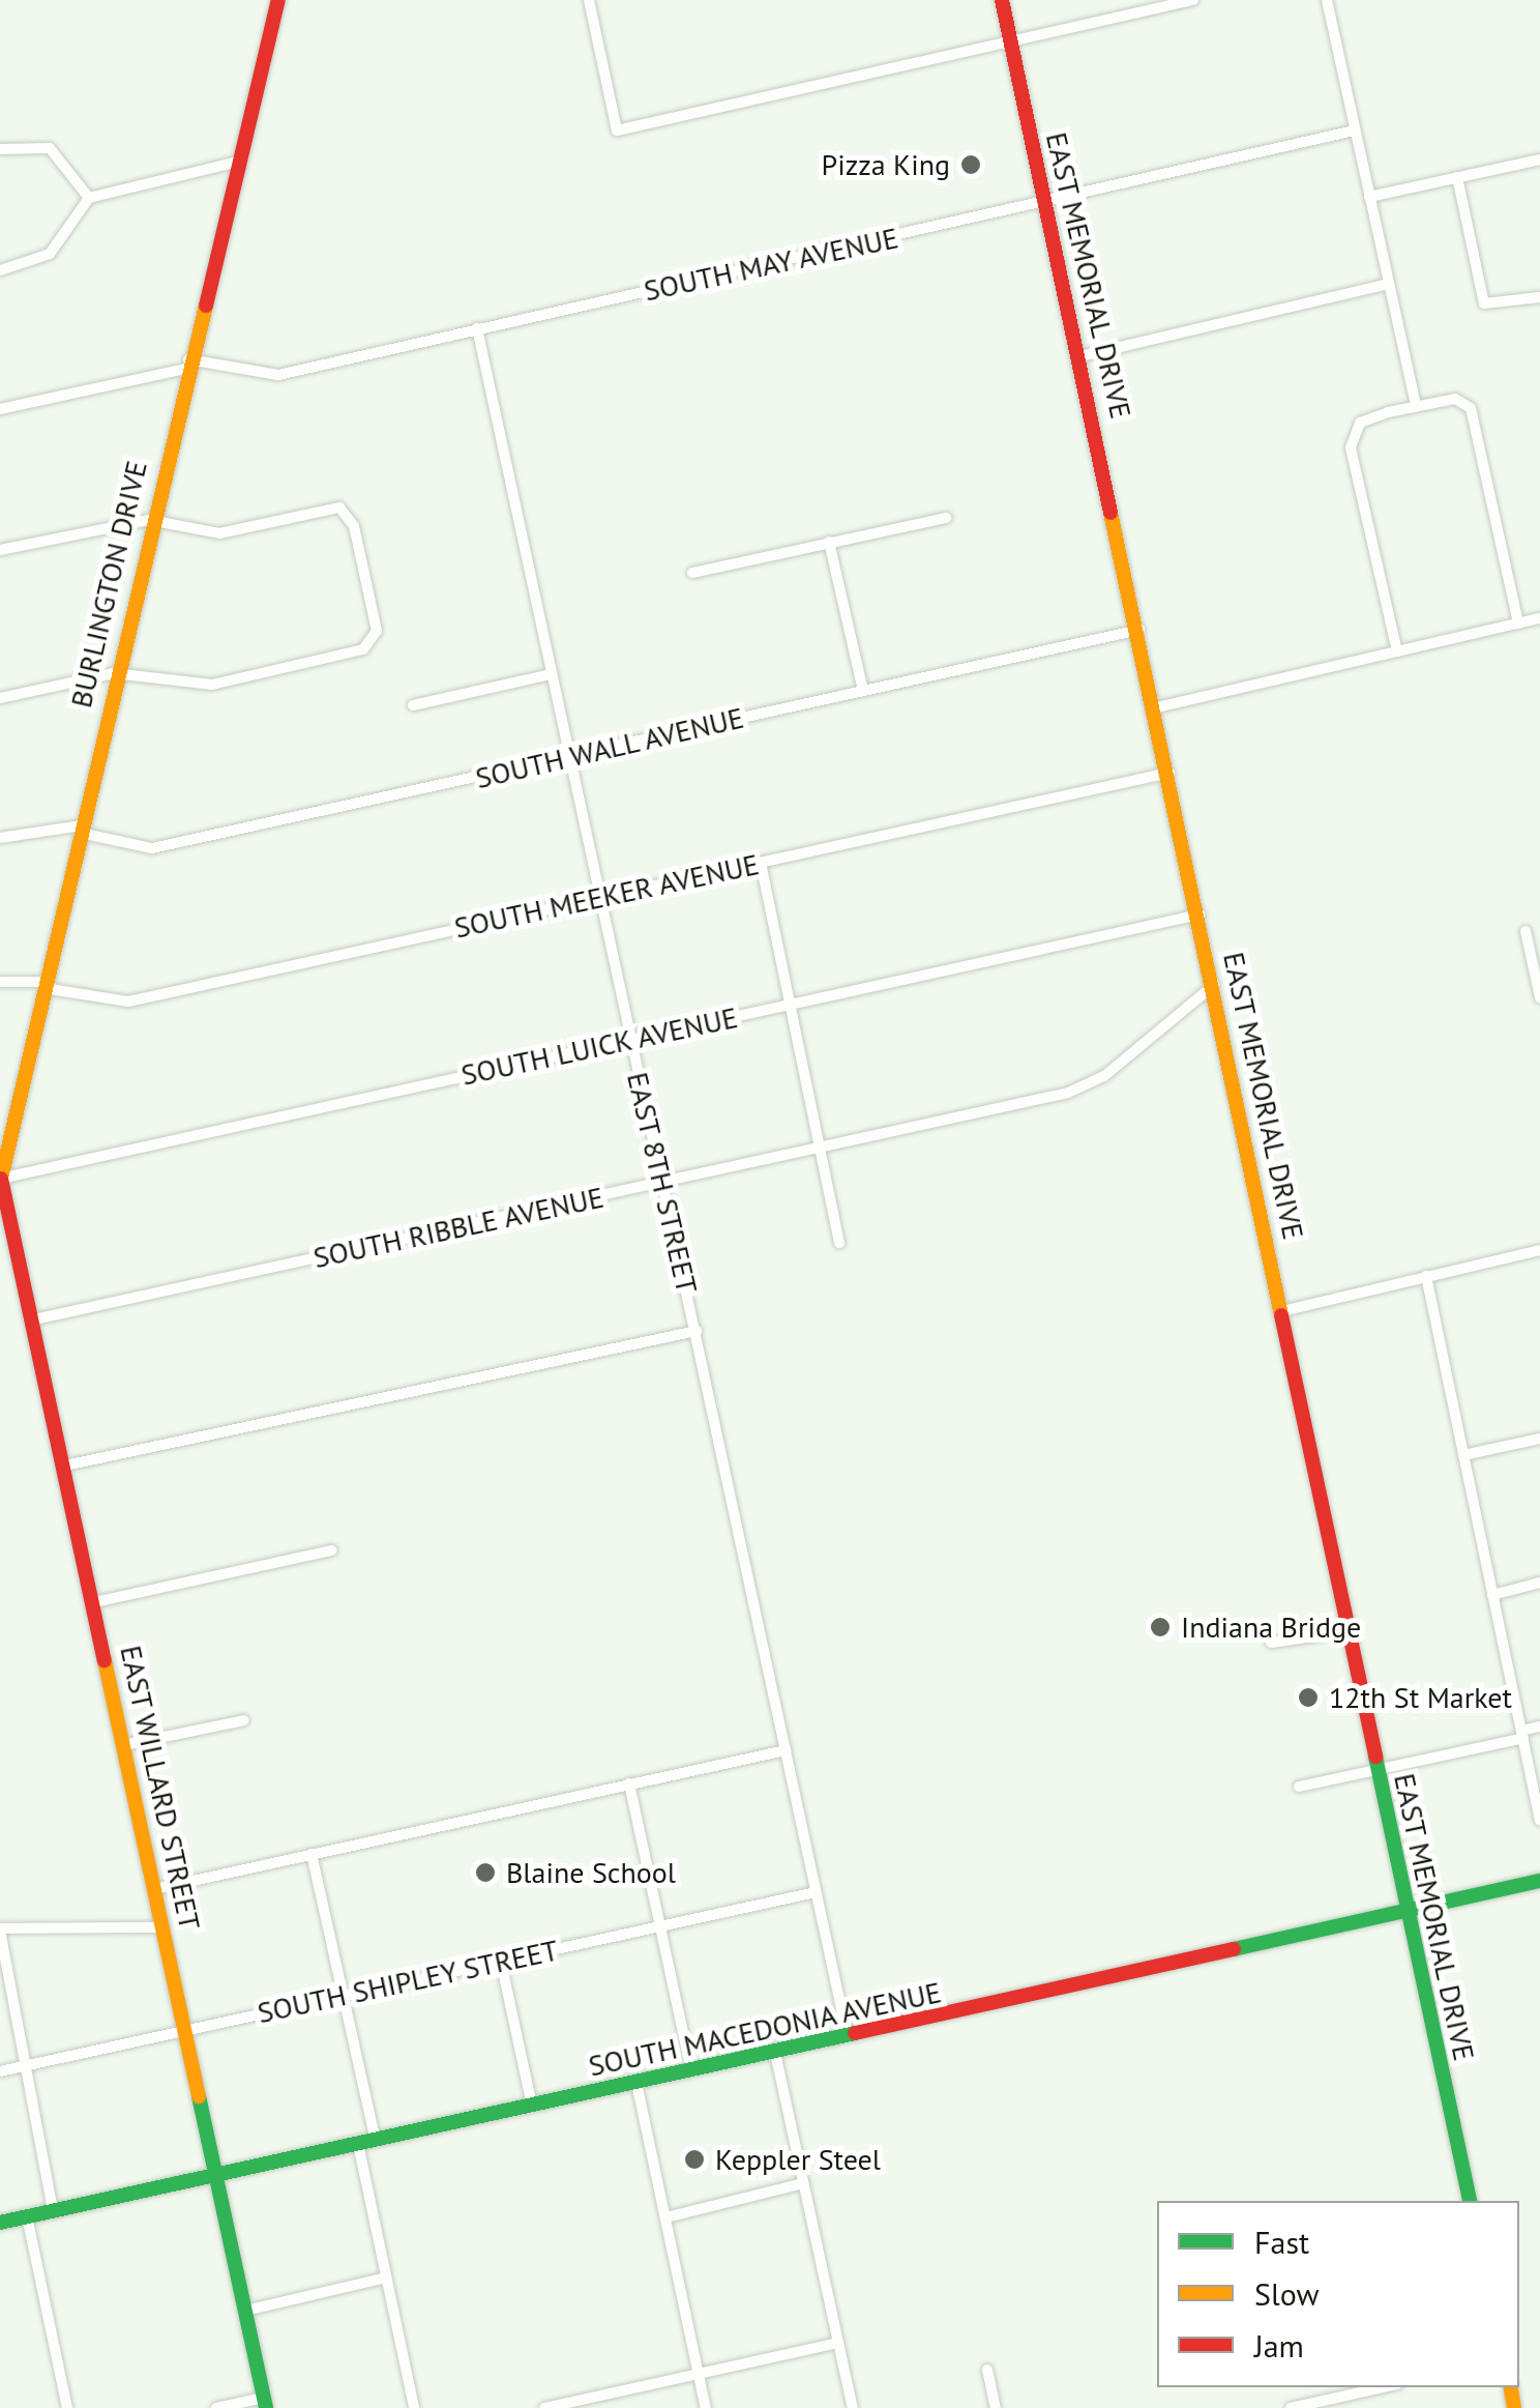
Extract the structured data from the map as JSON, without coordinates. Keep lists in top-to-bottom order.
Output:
{
  "streets": {
    "street": [
      "SOUTH MAY AVENUE",
      "EAST MEMORIAL DRIVE",
      "BURLINGTON DRIVE",
      "SOUTH WALL AVENUE",
      "SOUTH MEEKER AVENUE",
      "SOUTH LUICK AVENUE",
      "EAST 8TH STREET",
      "SOUTH RIBBLE AVENUE",
      "EAST WILLARD STREET",
      "SOUTH SHIPLEY STREET",
      "SOUTH MACEDONIA AVENUE"
    ]
  },
  "crossings": [
    ["SOUTH MAY AVENUE", "EAST MEMORIAL DRIVE"],
    ["SOUTH MAY AVENUE", "BURLINGTON DRIVE"],
    ["SOUTH MAY AVENUE", "EAST 8TH STREET"],
    ["EAST MEMORIAL DRIVE", "SOUTH WALL AVENUE"],
    ["EAST MEMORIAL DRIVE", "SOUTH MEEKER AVENUE"],
    ["EAST MEMORIAL DRIVE", "SOUTH LUICK AVENUE"],
    ["EAST MEMORIAL DRIVE", "SOUTH RIBBLE AVENUE"],
    ["EAST MEMORIAL DRIVE", "SOUTH MACEDONIA AVENUE"],
    ["BURLINGTON DRIVE", "SOUTH WALL AVENUE"],
    ["BURLINGTON DRIVE", "SOUTH MEEKER AVENUE"],
    ["BURLINGTON DRIVE", "SOUTH LUICK AVENUE"],
    ["BURLINGTON DRIVE", "EAST WILLARD STREET"],
    ["SOUTH WALL AVENUE", "EAST 8TH STREET"],
    ["SOUTH MEEKER AVENUE", "EAST 8TH STREET"],
    ["SOUTH LUICK AVENUE", "EAST 8TH STREET"],
    ["SOUTH LUICK AVENUE", "EAST WILLARD STREET"],
    ["EAST 8TH STREET", "SOUTH RIBBLE AVENUE"],
    ["EAST 8TH STREET", "SOUTH SHIPLEY STREET"],
    ["EAST 8TH STREET", "SOUTH MACEDONIA AVENUE"],
    ["SOUTH RIBBLE AVENUE", "EAST WILLARD STREET"],
    ["EAST WILLARD STREET", "SOUTH SHIPLEY STREET"],
    ["EAST WILLARD STREET", "SOUTH MACEDONIA AVENUE"]
  ],
  "places": [
    "Pizza King",
    "Indiana Bridge",
    "12th St Market",
    "Blaine School",
    "Keppler Steel"
  ],
  "legend": ["Fast", "Slow", "Jam"]
}
